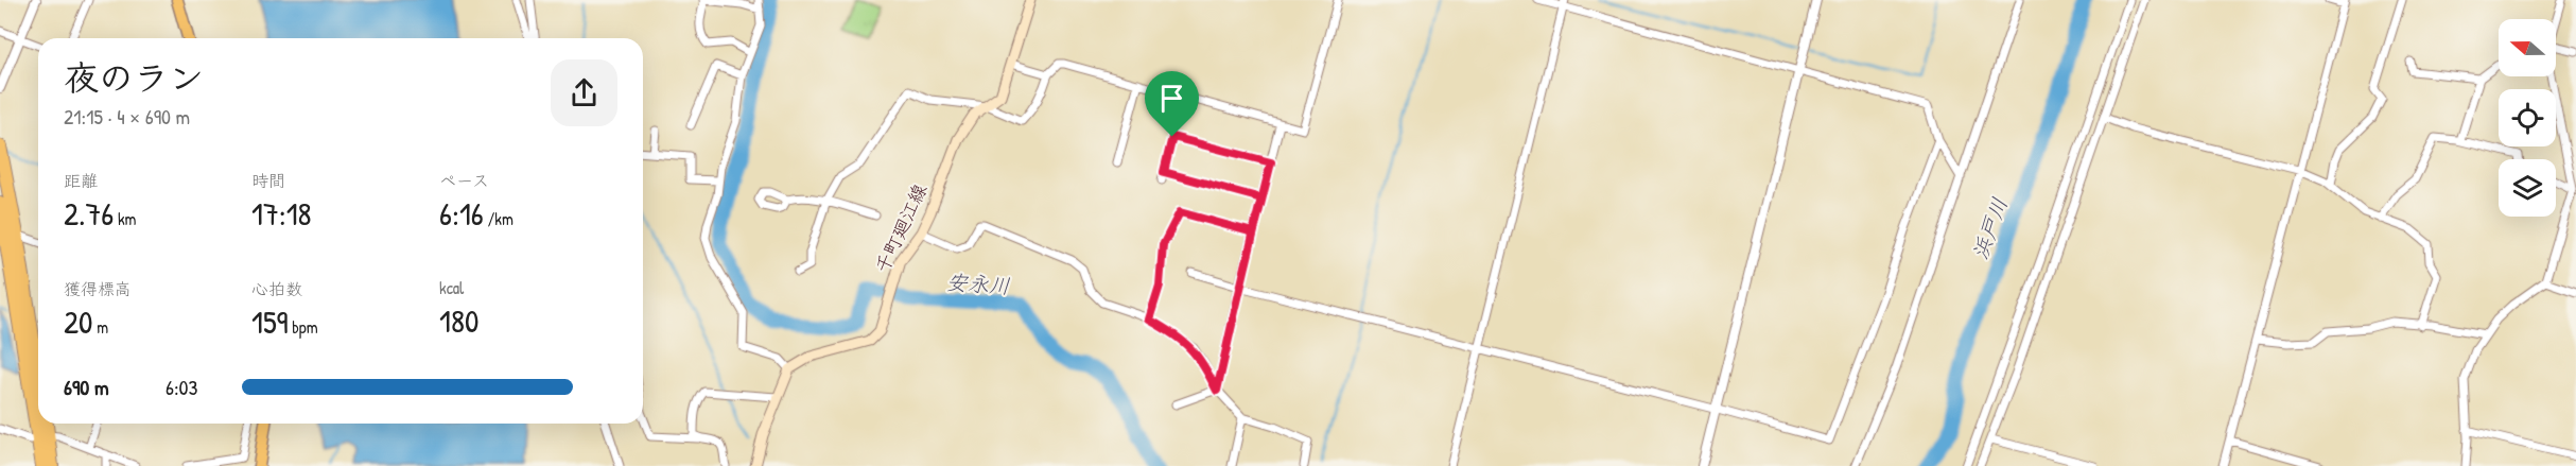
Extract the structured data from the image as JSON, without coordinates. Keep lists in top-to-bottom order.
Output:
{
  "streets": {
    "main road": ["千町廻江線"]
  },
  "water": ["浜戸川", "安永川"],
  "north": "left",
  "page": {
    "heading": ["夜のラン", "21:15 · 4 × 690 m"],
    "stats": [
      ["距離", "2.76 km"],
      ["時間", "17:18"],
      ["ペース", "6:16 /km"],
      ["獲得標高", "20 m"],
      ["心拍数", "159 bpm"],
      ["kcal", "180"]
    ],
    "list": [
      {
        "name": "690 m",
        "note": "6:03"
      }
    ]
  }
}
